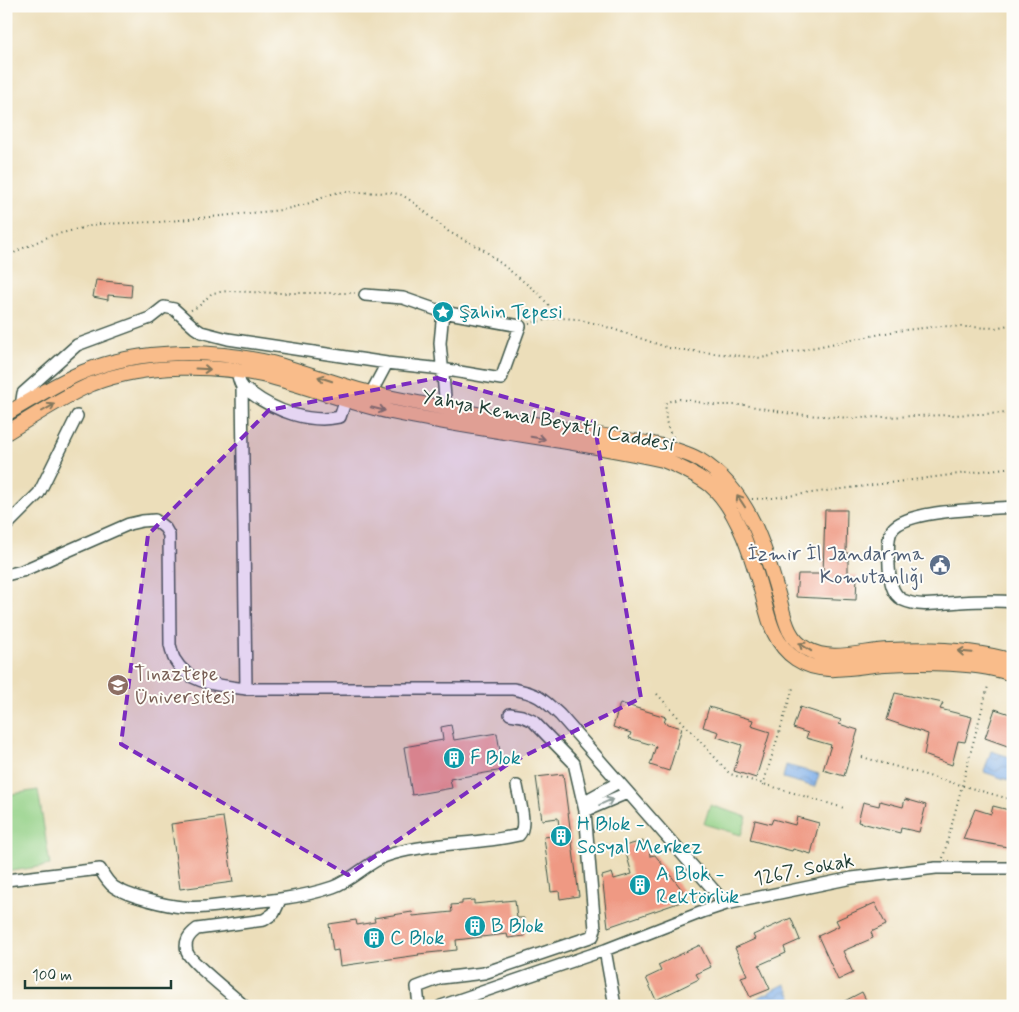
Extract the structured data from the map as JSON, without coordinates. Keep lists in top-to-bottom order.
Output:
{
  "streets": {
    "main road": ["Yahya Kemal Beyatlı Caddesi"],
    "street": ["1267. Sokak"]
  },
  "places": {
    "place": ["Şahin Tepesi"],
    "public building": ["İzmir İl Jandarma Komutanlığı"],
    "school or university": ["Tınaztepe Üniversitesi"],
    "building": [
      "F Blok",
      "H Blok - Sosyal Merkez",
      "A Blok - Rektörlük",
      "B Blok",
      "C Blok"
    ]
  },
  "scale_bar": "100 m"
}
